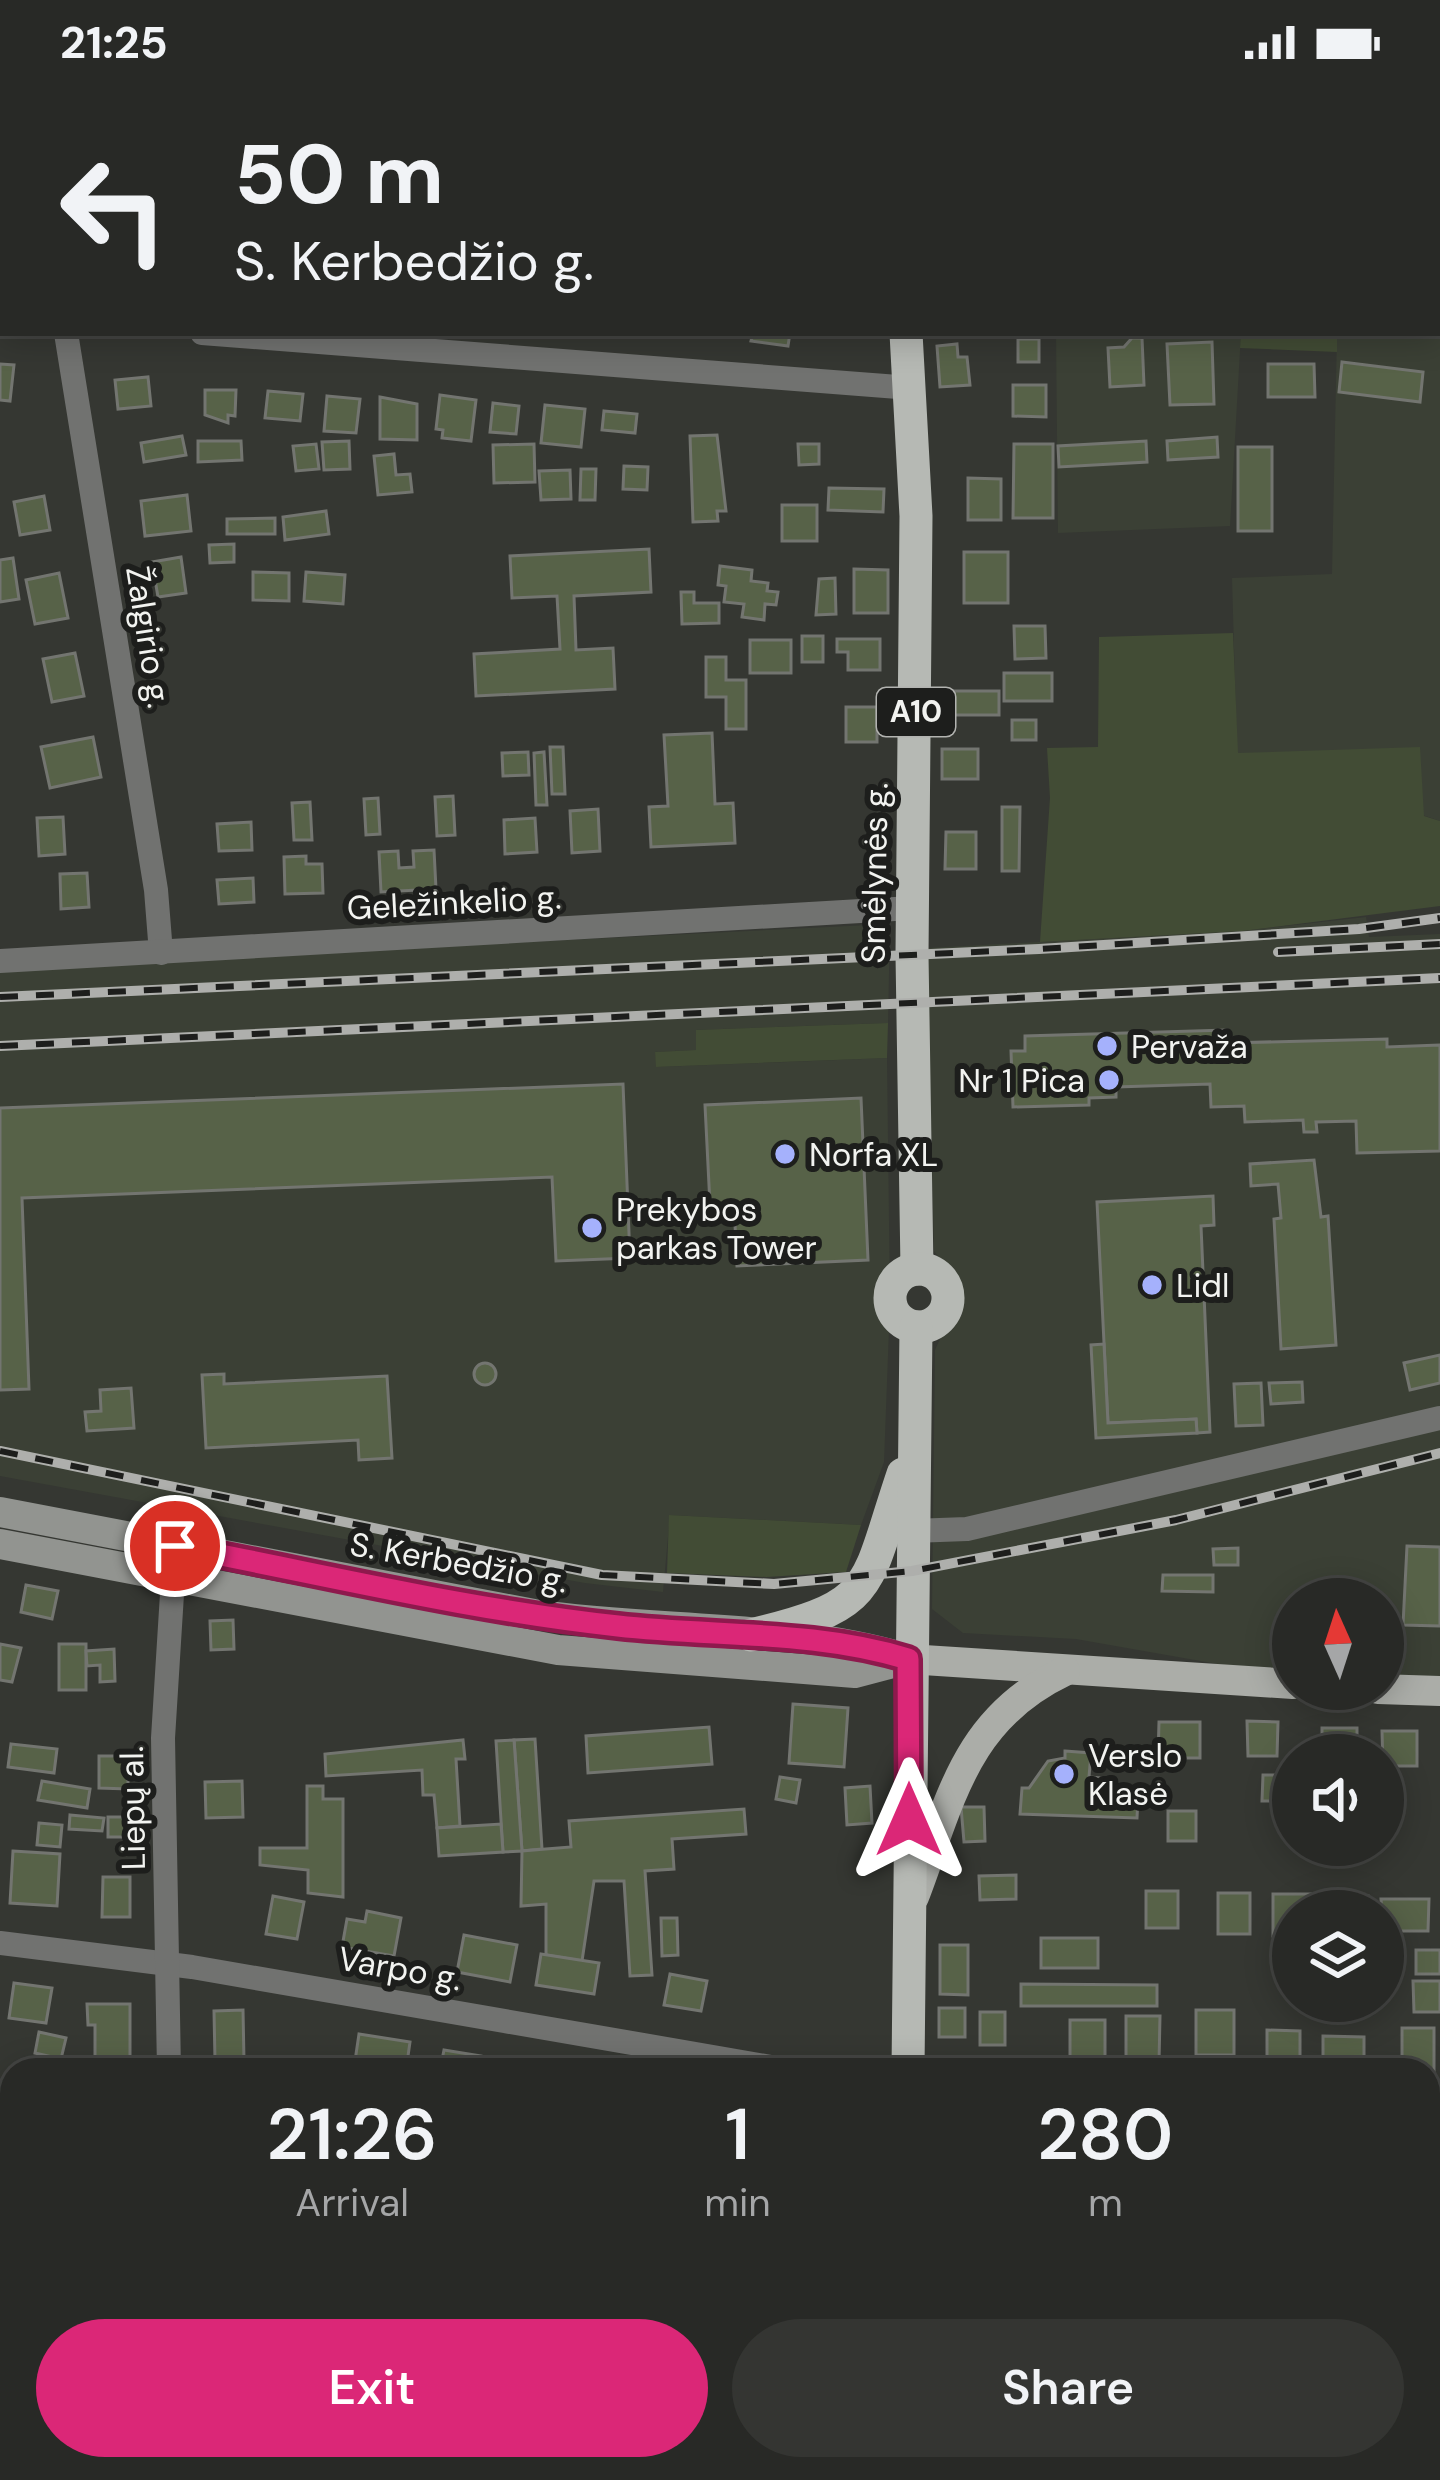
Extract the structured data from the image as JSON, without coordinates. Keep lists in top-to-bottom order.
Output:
{
  "streets": {
    "highway": ["A10", "Smėlynės g."],
    "main road": ["S. Kerbedžio g."],
    "street": [
      "Žalgirio g.",
      "Geležinkelio g.",
      "Liepų al.",
      "Varpo g."
    ]
  },
  "crossings": [
    ["Žalgirio g.", "Geležinkelio g."],
    ["Smėlynės g.", "Geležinkelio g."],
    ["Smėlynės g.", "S. Kerbedžio g."],
    ["S. Kerbedžio g.", "Liepų al."],
    ["Liepų al.", "Varpo g."]
  ],
  "places": [
    "Pervaža",
    "Nr 1 Pica",
    "Norfa XL",
    "Prekybos parkas Tower",
    "Lidl",
    "Verslo Klasė"
  ],
  "north": "top",
  "page": {
    "status": "21:25",
    "turn": ["50 m", "S. Kerbedžio g."],
    "eta": [
      "21:26",
      "Arrival",
      "1",
      "min",
      "280",
      "m"
    ],
    "buttons": ["Exit", "Share"]
  }
}
